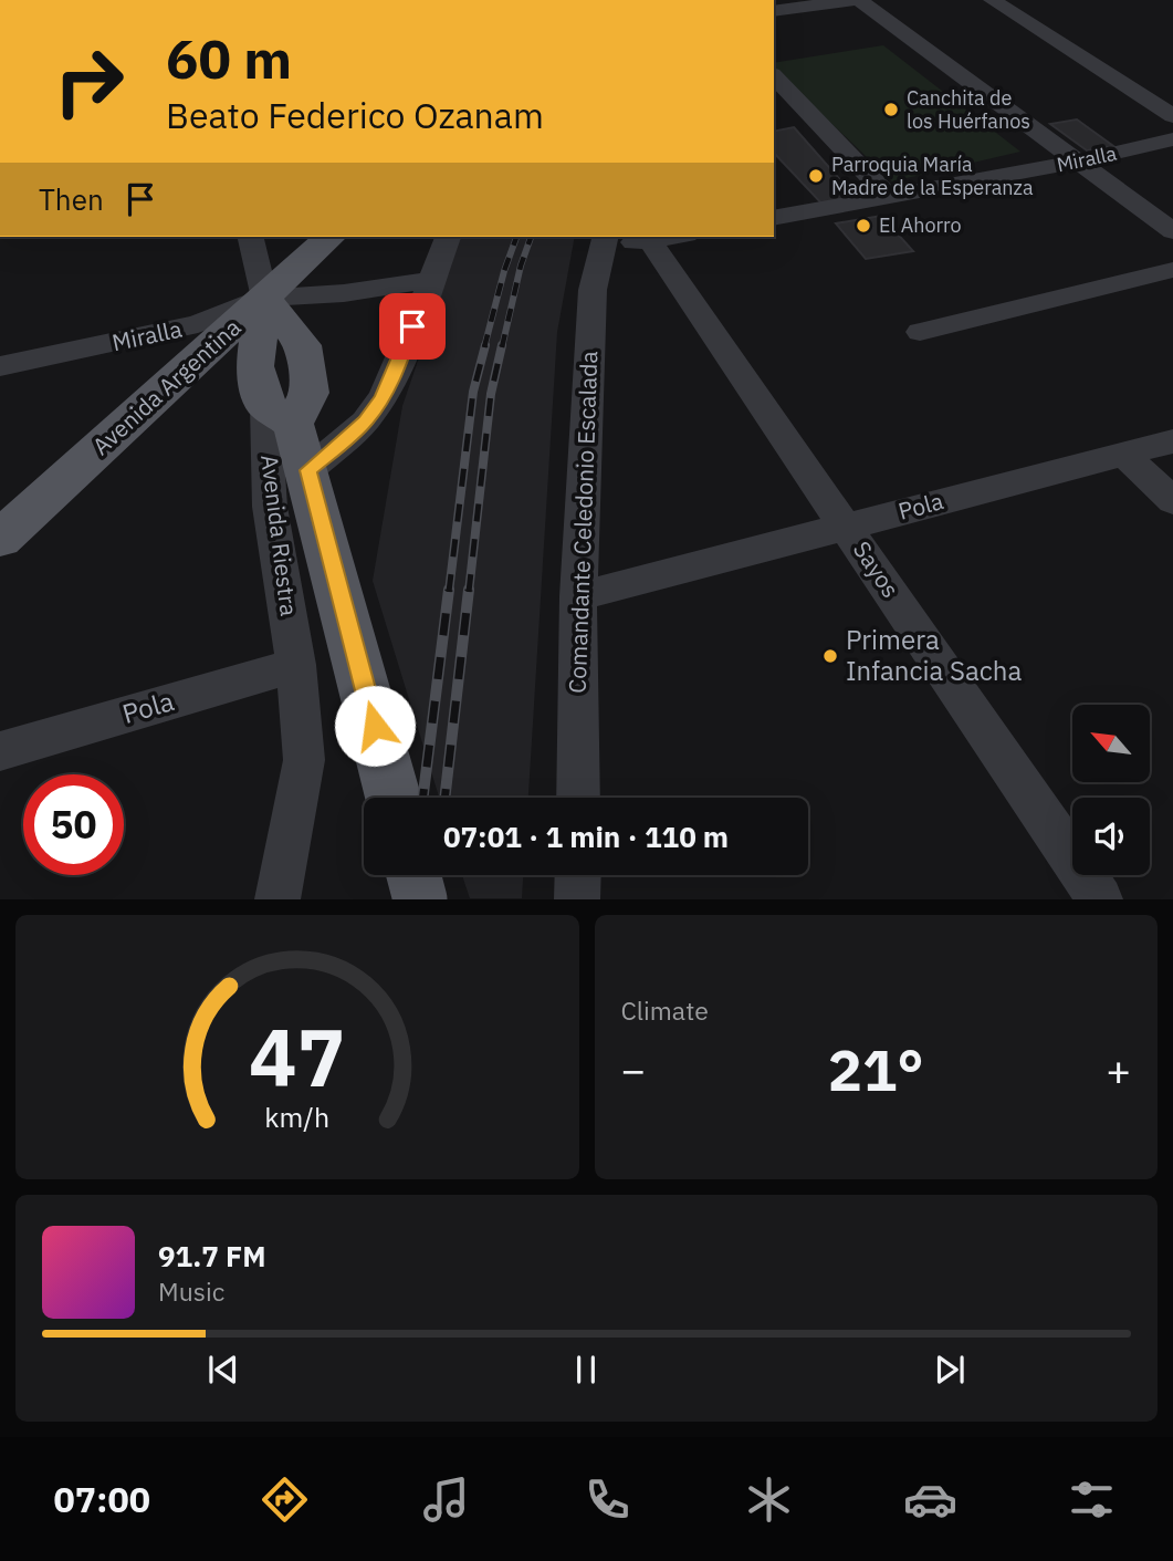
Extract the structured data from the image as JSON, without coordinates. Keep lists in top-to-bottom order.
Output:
{
  "streets": {
    "main road": ["Avenida Argentina", "Avenida Riestra"],
    "street": [
      "Miralla",
      "Pola",
      "Comandante Celedonio Escalada",
      "Sayos"
    ]
  },
  "crossings": [
    ["Miralla", "Avenida Argentina"],
    ["Miralla", "Avenida Riestra"],
    ["Avenida Argentina", "Avenida Riestra"],
    ["Pola", "Comandante Celedonio Escalada"],
    ["Pola", "Avenida Riestra"],
    ["Pola", "Sayos"]
  ],
  "places": [
    "Canchita de los Huérfanos",
    "Parroquia María Madre de la Esperanza",
    "El Ahorro",
    "Primera Infancia Sacha"
  ],
  "north": "top left",
  "page": {
    "turn": ["60 m", "Beato Federico Ozanam"],
    "then": "Then",
    "limit": "50",
    "trip": "07:01 · 1 min · 110 m",
    "tile": "Climate",
    "heat": ["−", "21°", "+"],
    "song": ["91.7 FM", "Music"],
    "tabs": "07:00",
    "gauge": ["47", "km/h"]
  }
}
